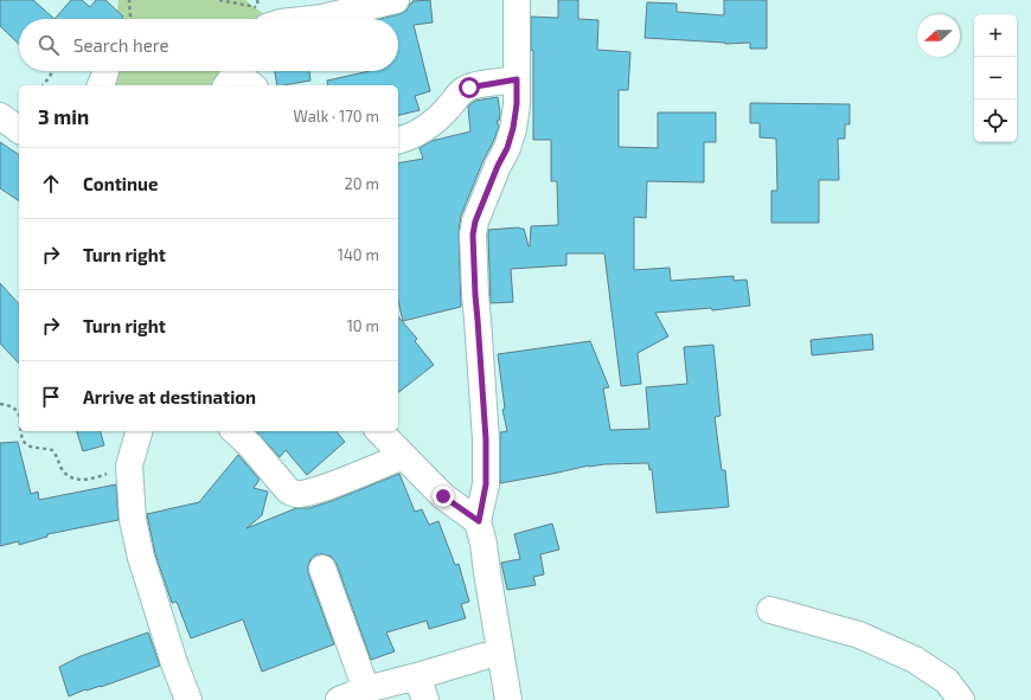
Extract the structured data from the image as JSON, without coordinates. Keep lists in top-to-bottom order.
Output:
{
  "north": "left",
  "page": {
    "map_buttons": ["+", "−"],
    "search": "Search here",
    "heading": ["3 min", "Walk · 170 m"],
    "list": [
      ["Continue", "20 m"],
      ["Turn right", "140 m"],
      ["Turn right", "10 m"],
      "Arrive at destination"
    ]
  }
}
